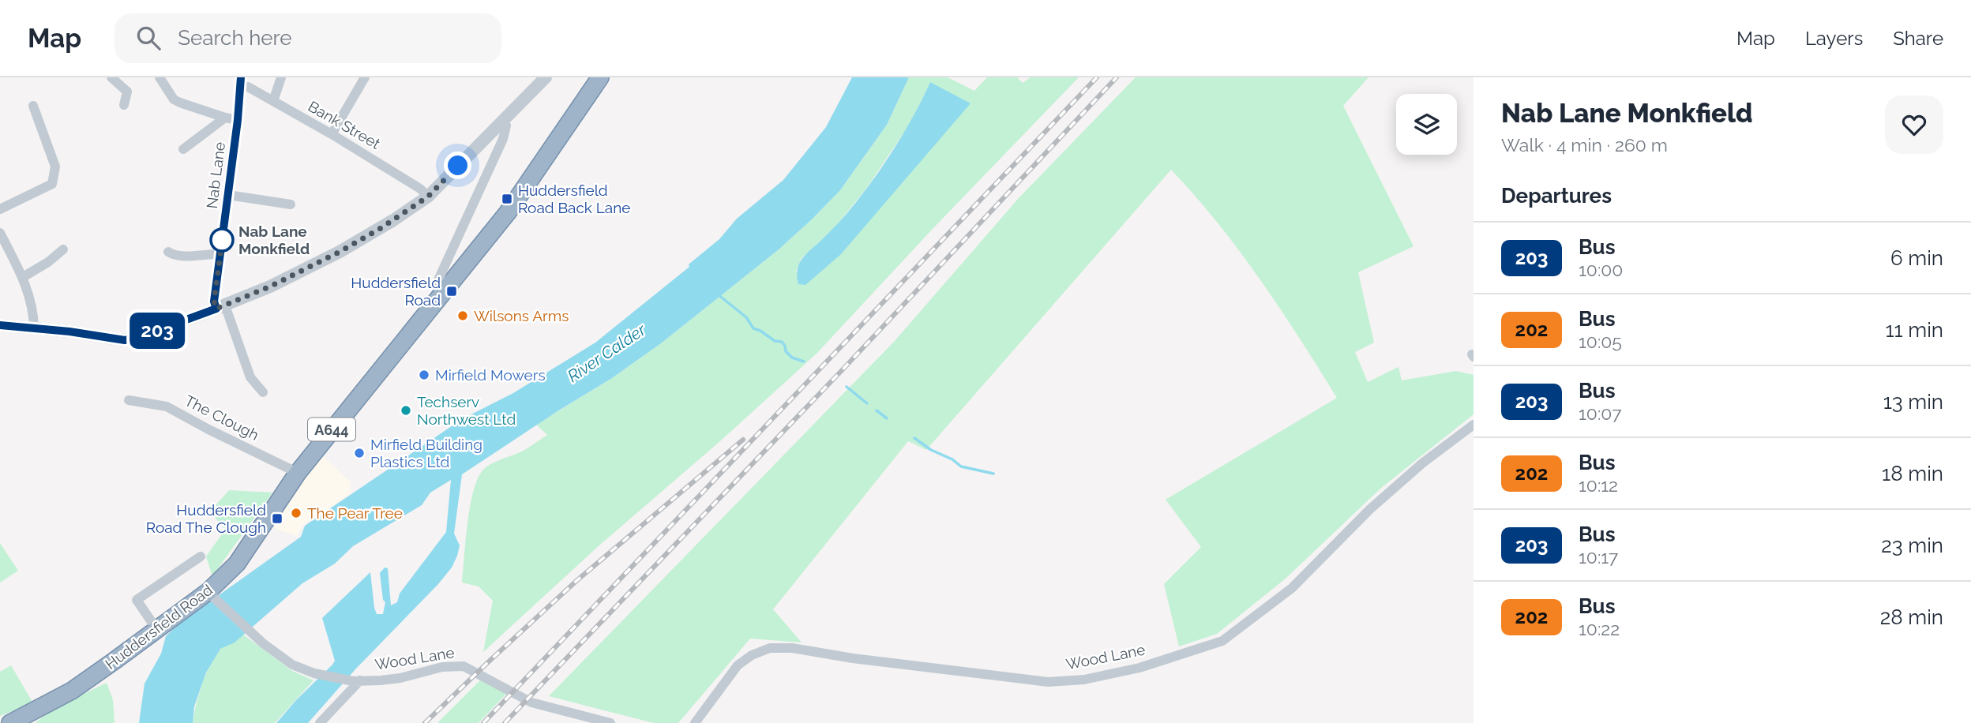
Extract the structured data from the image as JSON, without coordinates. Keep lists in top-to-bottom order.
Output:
{
  "streets": {
    "highway": ["A644", "Huddersfield Road"],
    "street": [
      "Bank Street",
      "Nab Lane",
      "The Clough",
      "Wood Lane"
    ]
  },
  "crossings": [
    ["Bank Street", "Nab Lane"],
    ["The Clough", "Huddersfield Road"],
    ["Huddersfield Road", "Wood Lane"]
  ],
  "water": ["River Calder"],
  "places": {
    "transit": ["Huddersfield Road Back Lane", "Huddersfield Road", "Huddersfield Road The Clough"],
    "other": [
      "Nab Lane Monkfield",
      "Wilsons Arms",
      "Mirfield Mowers",
      "Techserv Northwest Ltd",
      "Mirfield Building Plastics Ltd",
      "The Pear Tree"
    ]
  },
  "lines": ["bus line 203"],
  "page": {
    "header": "Map",
    "search": "Search here",
    "nav": ["Map", "Layers", "Share"],
    "on_map": "203",
    "heading": [
      ["Nab Lane Monkfield", "Walk · 4 min · 260 m"],
      "Departures"
    ],
    "list": [
      {
        "mark": "203",
        "name": "Bus",
        "note": "10:00",
        "value": "6 min"
      },
      {
        "mark": "202",
        "name": "Bus",
        "note": "10:05",
        "value": "11 min"
      },
      {
        "mark": "203",
        "name": "Bus",
        "note": "10:07",
        "value": "13 min"
      },
      {
        "mark": "202",
        "name": "Bus",
        "note": "10:12",
        "value": "18 min"
      },
      {
        "mark": "203",
        "name": "Bus",
        "note": "10:17",
        "value": "23 min"
      },
      {
        "mark": "202",
        "name": "Bus",
        "note": "10:22",
        "value": "28 min"
      }
    ]
  }
}
